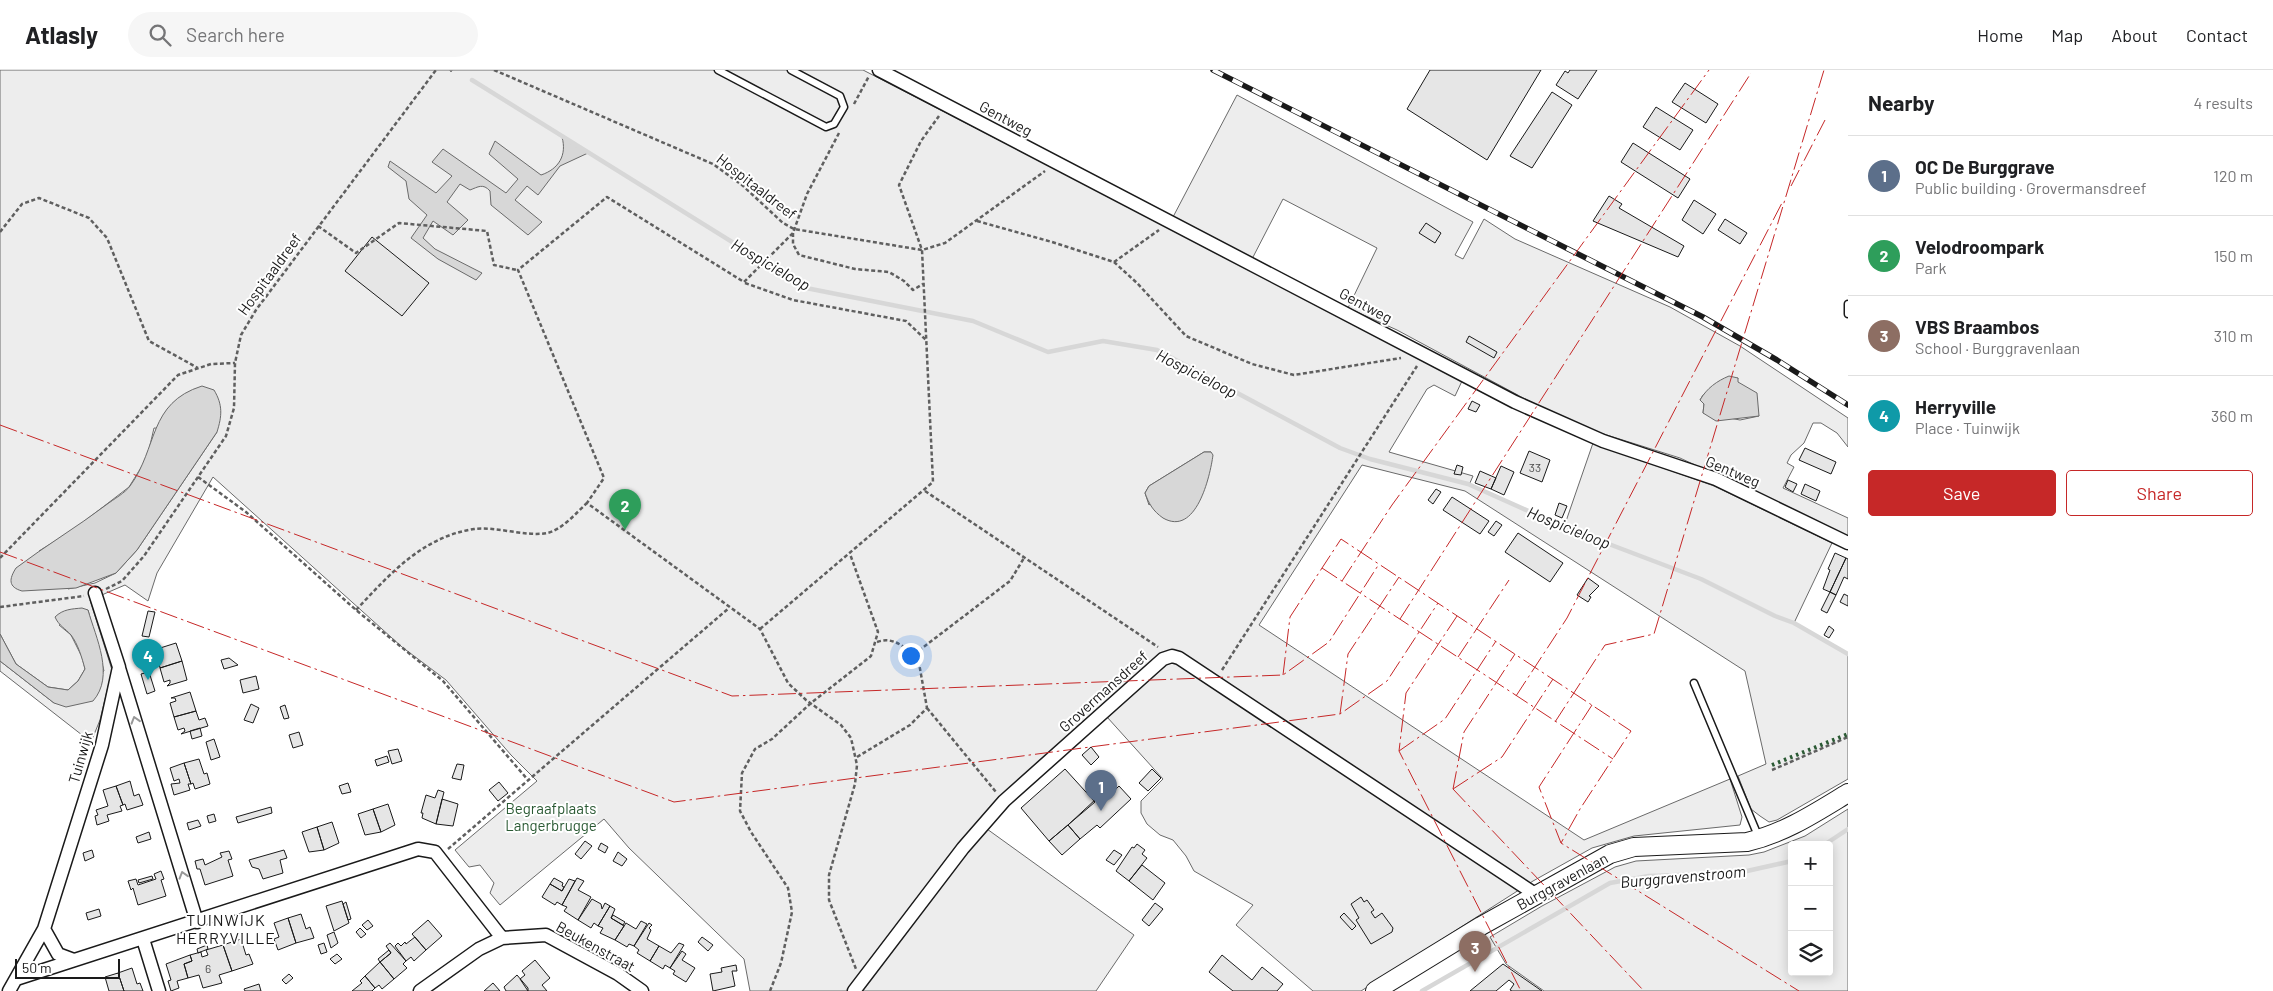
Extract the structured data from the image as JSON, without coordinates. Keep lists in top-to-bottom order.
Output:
{
  "streets": {
    "main road": ["Burggravenlaan"],
    "street": [
      "Gentweg",
      "Grovermansdreef",
      "Tuinwijk",
      "Beukenstraat"
    ],
    "path": ["Hospitaaldreef"]
  },
  "crossings": [
    ["Gentweg", "Hospitaaldreef"],
    ["Grovermansdreef", "Burggravenlaan"]
  ],
  "districts": ["TUINWIJK HERRYVILLE"],
  "water": ["Hospicieloop", "Burggravenstroom"],
  "parks": ["Begraafplaats Langerbrugge"],
  "house_numbers": ["33", "6"],
  "scale_bar": "50 m",
  "page": {
    "header": "Atlasly",
    "search": "Search here",
    "nav": [
      "Home",
      "Map",
      "About",
      "Contact"
    ],
    "heading": ["Nearby", "4 results"],
    "list": [
      {
        "mark": "1",
        "name": "OC De Burggrave",
        "note": "Public building · Grovermansdreef",
        "value": "120 m"
      },
      {
        "mark": "2",
        "name": "Velodroompark",
        "note": "Park",
        "value": "150 m"
      },
      {
        "mark": "3",
        "name": "VBS Braambos",
        "note": "School · Burggravenlaan",
        "value": "310 m"
      },
      {
        "mark": "4",
        "name": "Herryville",
        "note": "Place · Tuinwijk",
        "value": "360 m"
      }
    ],
    "buttons": ["Save", "Share"],
    "pins": [
      "2",
      "4",
      "1",
      "3"
    ],
    "map_buttons": ["+", "−"],
    "scale": "50 m"
  }
}
